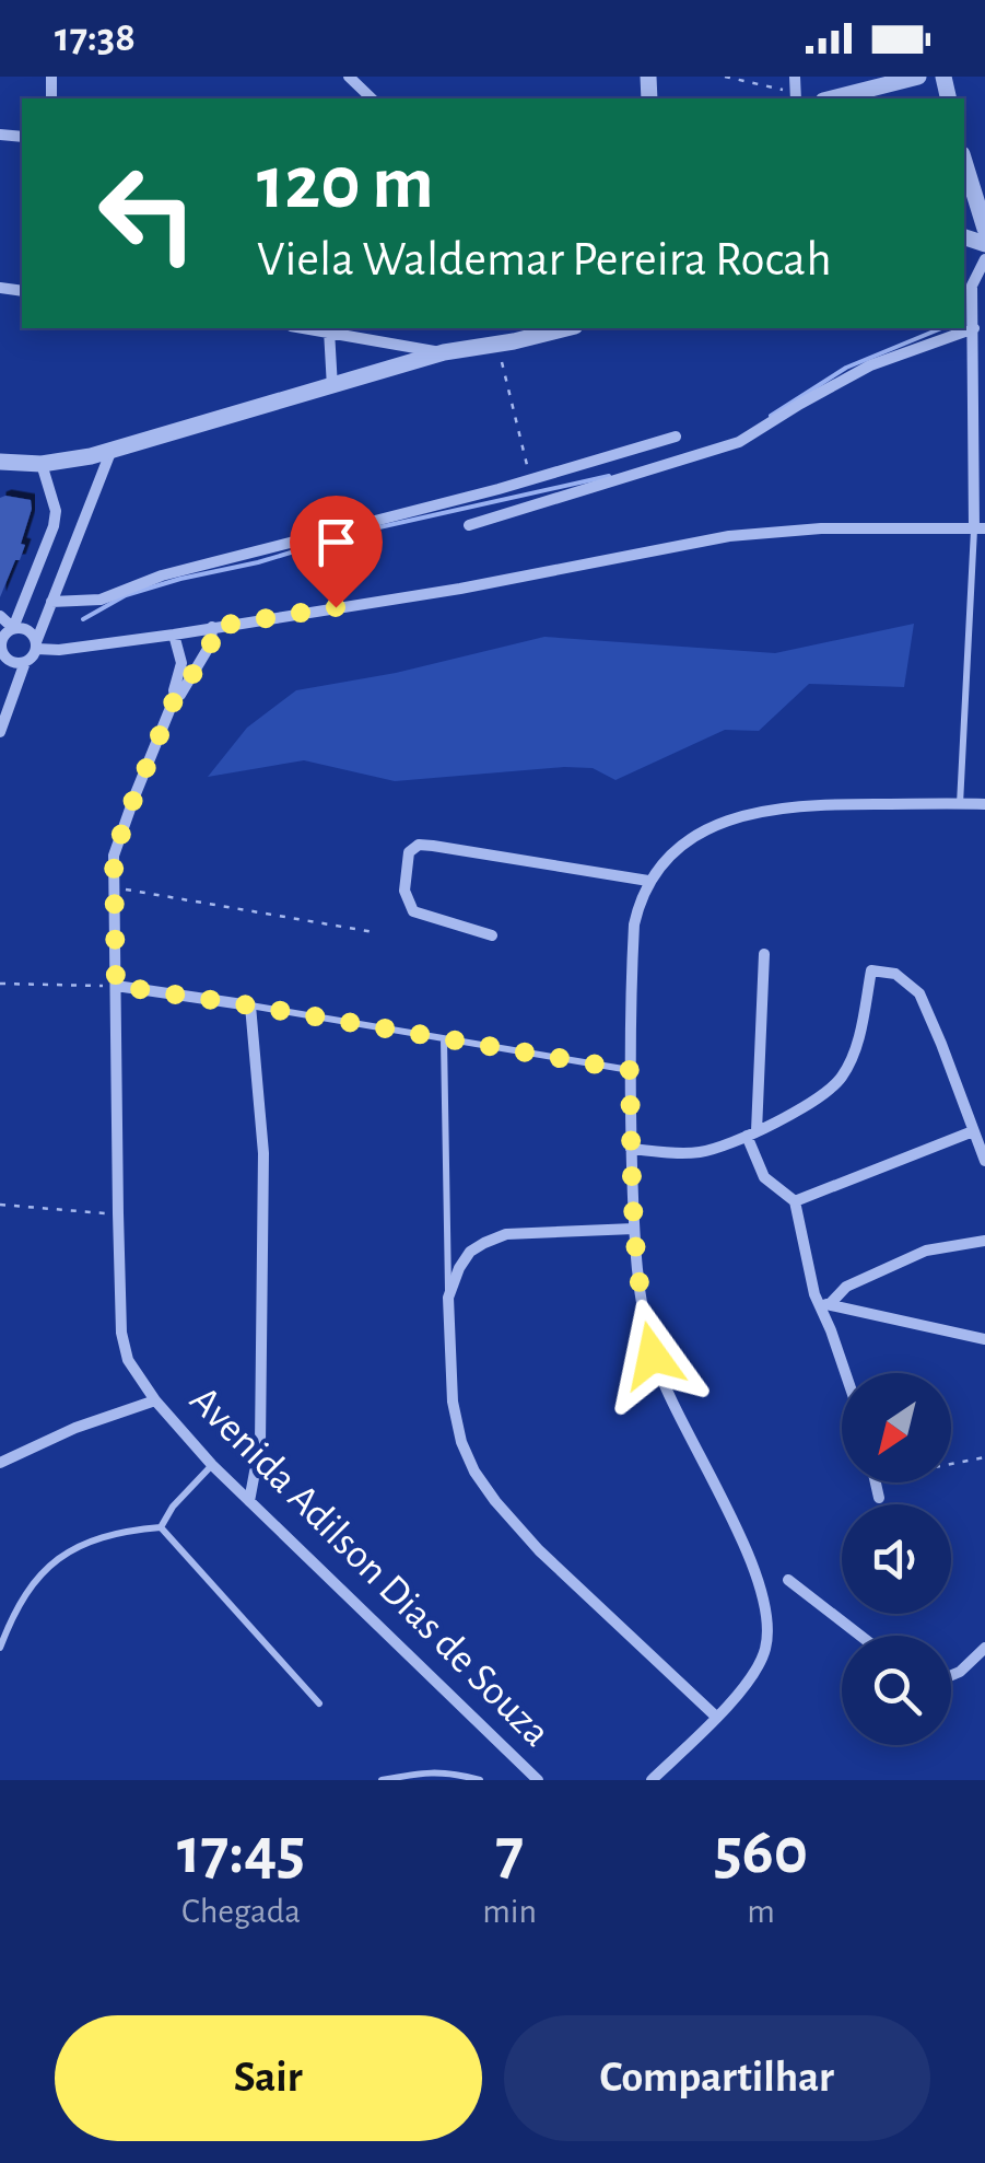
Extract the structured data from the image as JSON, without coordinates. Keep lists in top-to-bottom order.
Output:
{
  "streets": {
    "street": ["Avenida Adilson Dias de Souza"]
  },
  "north": "bottom left",
  "page": {
    "status": "17:38",
    "turn": ["120 m", "Viela Waldemar Pereira Rocah"],
    "eta": [
      "17:45",
      "Chegada",
      "7",
      "min",
      "560",
      "m"
    ],
    "buttons": ["Sair", "Compartilhar"]
  }
}
